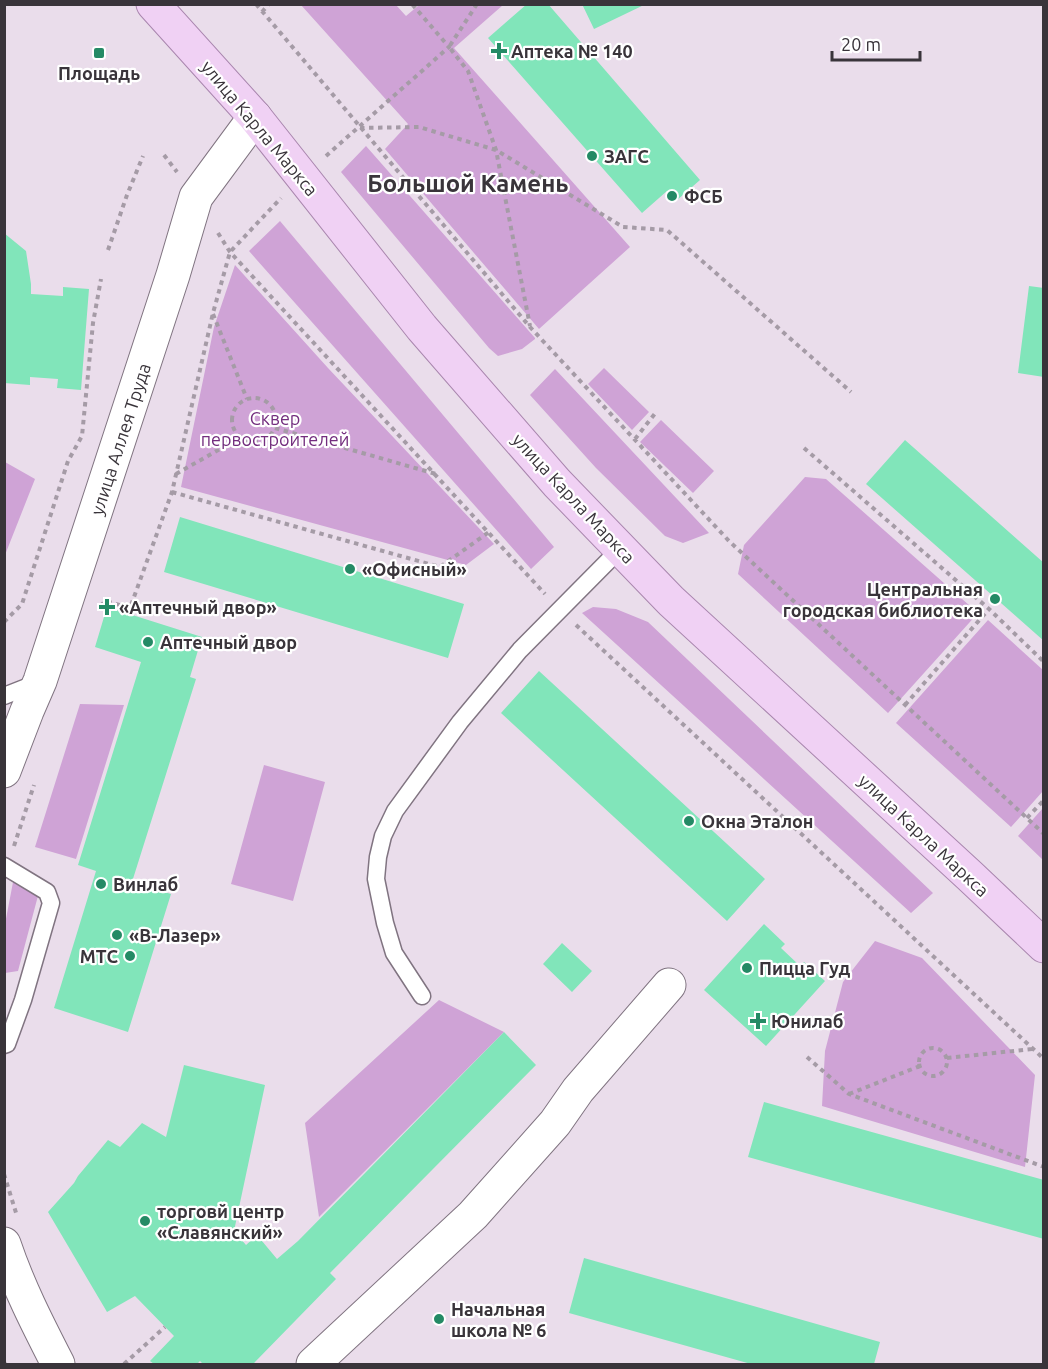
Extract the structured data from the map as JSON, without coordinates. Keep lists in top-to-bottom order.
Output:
{
  "streets": {
    "main road": ["улица Карла Маркса"],
    "street": ["улица Аллея Труда"]
  },
  "crossings": [
    ["улица Карла Маркса", "улица Аллея Труда"]
  ],
  "districts": ["Большой Камень"],
  "parks": ["Сквер первостроителей"],
  "places": {
    "health": ["Аптека № 140", "«Аптечный двор»", "Юнилаб"],
    "transit": ["Площадь"],
    "other": [
      "ЗАГС",
      "ФСБ",
      "«Офисный»",
      "Центральная городская библиотека",
      "Аптечный двор",
      "Окна Эталон",
      "Винлаб",
      "«В-Лазер»",
      "МТС",
      "Пицца Гуд",
      "торговй центр «Славянский»",
      "Начальная школа № 6"
    ]
  },
  "scale_bar": "20 m"
}
